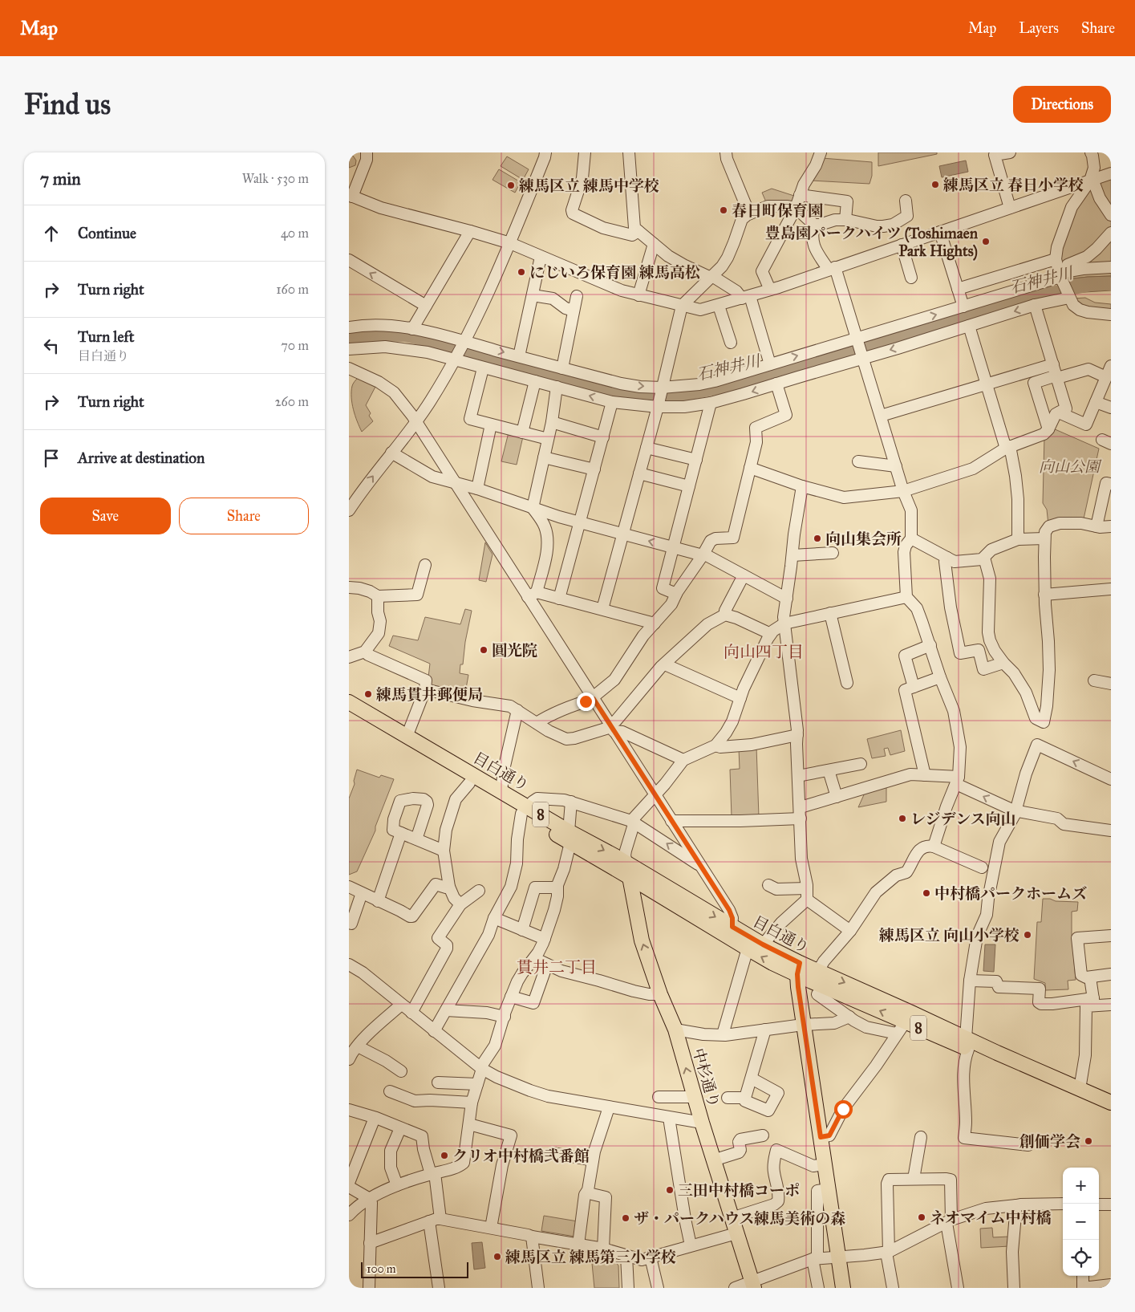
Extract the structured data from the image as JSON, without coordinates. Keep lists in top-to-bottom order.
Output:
{
  "streets": {
    "main road": ["目白通り", "8", "中杉通り"]
  },
  "crossings": [
    ["目白通り", "中杉通り"]
  ],
  "one_way": ["中杉通り"],
  "districts": ["向山四丁目", "貫井二丁目"],
  "water": ["石神井川"],
  "parks": ["向山公園"],
  "places": [
    "練馬区立 春日小学校",
    "練馬区立 練馬中学校",
    "春日町保育園",
    "豊島園パークハイツ (Toshimaen Park Hights)",
    "にじいろ保育園 練馬高松",
    "向山集会所",
    "圓光院",
    "練馬貫井郵便局",
    "レジデンス向山",
    "中村橋パークホームズ",
    "練馬区立 向山小学校",
    "創価学会",
    "クリオ中村橋弐番館",
    "三田中村橋コーポ",
    "ネオマイム中村橋",
    "ザ・パークハウス練馬美術の森",
    "練馬区立 練馬第三小学校"
  ],
  "scale_bar": "100 m",
  "page": {
    "header": "Map",
    "nav": ["Map", "Layers", "Share"],
    "buttons": [
      "Directions",
      ["Save", "Share"]
    ],
    "title": "Find us",
    "heading": ["7 min", "Walk · 530 m"],
    "list": [
      ["Continue", "40 m"],
      ["Turn right", "160 m"],
      ["Turn left", "目白通り", "70 m"],
      ["Turn right", "260 m"],
      "Arrive at destination"
    ],
    "map_buttons": ["+", "−"],
    "scale": "100 m"
  }
}
